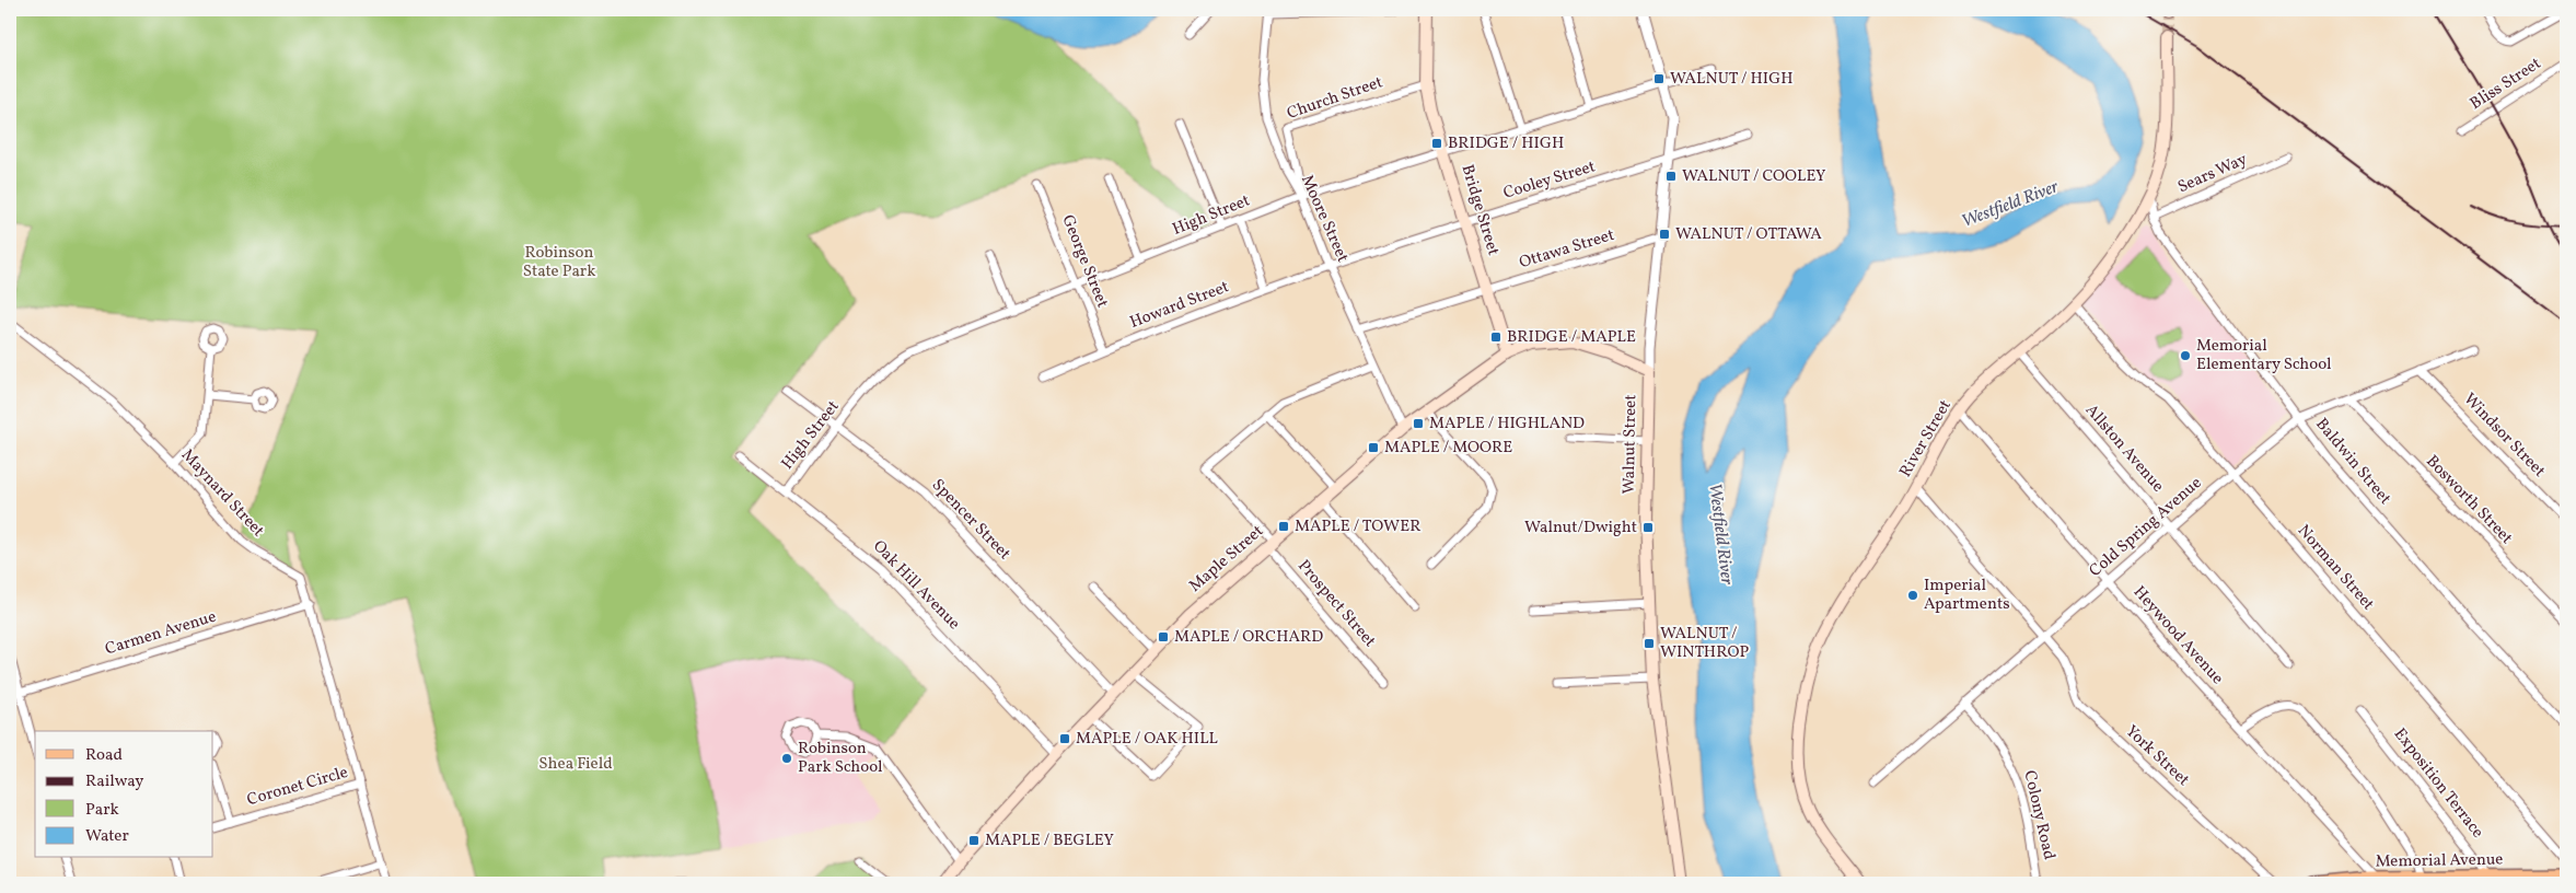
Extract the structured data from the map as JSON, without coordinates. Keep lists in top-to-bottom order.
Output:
{
  "streets": {
    "main road": [
      "Bridge Street",
      "River Street",
      "Walnut Street",
      "Maple Street",
      "Memorial Avenue"
    ],
    "street": [
      "Bliss Street",
      "Church Street",
      "Sears Way",
      "Cooley Street",
      "High Street",
      "Moore Street",
      "Ottawa Street",
      "George Street",
      "Howard Street",
      "Windsor Street",
      "Allston Avenue",
      "Baldwin Street",
      "Maynard Street",
      "Bosworth Street",
      "Spencer Street",
      "Cold Spring Avenue",
      "Norman Street",
      "Oak Hill Avenue",
      "Prospect Street",
      "Carmen Avenue",
      "Heywood Avenue",
      "York Street",
      "Exposition Terrace",
      "Coronet Circle",
      "Colony Road"
    ]
  },
  "crossings": [
    ["Church Street", "Bridge Street"],
    ["Church Street", "High Street"],
    ["Church Street", "Moore Street"],
    ["Sears Way", "Baldwin Street"],
    ["Cooley Street", "Bridge Street"],
    ["Cooley Street", "Moore Street"],
    ["Cooley Street", "Howard Street"],
    ["Cooley Street", "Walnut Street"],
    ["Bridge Street", "High Street"],
    ["Bridge Street", "Ottawa Street"],
    ["Bridge Street", "Maple Street"],
    ["High Street", "Moore Street"],
    ["High Street", "George Street"],
    ["High Street", "Walnut Street"],
    ["High Street", "Spencer Street"],
    ["High Street", "Oak Hill Avenue"],
    ["Moore Street", "Ottawa Street"],
    ["Moore Street", "Howard Street"],
    ["Moore Street", "Maple Street"],
    ["Ottawa Street", "Walnut Street"],
    ["George Street", "Howard Street"],
    ["Windsor Street", "Cold Spring Avenue"],
    ["River Street", "Allston Avenue"],
    ["River Street", "Baldwin Street"],
    ["River Street", "Norman Street"],
    ["River Street", "Heywood Avenue"],
    ["River Street", "York Street"],
    ["Walnut Street", "Maple Street"],
    ["Allston Avenue", "Cold Spring Avenue"],
    ["Baldwin Street", "Cold Spring Avenue"],
    ["Maynard Street", "Carmen Avenue"],
    ["Maynard Street", "Coronet Circle"],
    ["Bosworth Street", "Cold Spring Avenue"],
    ["Spencer Street", "Maple Street"],
    ["Cold Spring Avenue", "Norman Street"],
    ["Cold Spring Avenue", "Heywood Avenue"],
    ["Cold Spring Avenue", "York Street"],
    ["Cold Spring Avenue", "Colony Road"],
    ["Maple Street", "Oak Hill Avenue"],
    ["Maple Street", "Prospect Street"],
    ["Heywood Avenue", "Memorial Avenue"],
    ["Exposition Terrace", "Memorial Avenue"]
  ],
  "water": ["Westfield River"],
  "parks": ["Robinson State Park", "Shea Field"],
  "places": {
    "transit": [
      "WALNUT / HIGH",
      "BRIDGE / HIGH",
      "WALNUT / COOLEY",
      "WALNUT / OTTAWA",
      "BRIDGE / MAPLE",
      "MAPLE / HIGHLAND",
      "MAPLE / MOORE",
      "MAPLE / TOWER",
      "Walnut/Dwight",
      "MAPLE / ORCHARD",
      "WALNUT / WINTHROP",
      "MAPLE / OAK HILL",
      "MAPLE / BEGLEY"
    ],
    "other": ["Memorial Elementary School", "Imperial Apartments", "Robinson Park School"]
  },
  "legend": [
    "Road",
    "Railway",
    "Park",
    "Water"
  ]
}
